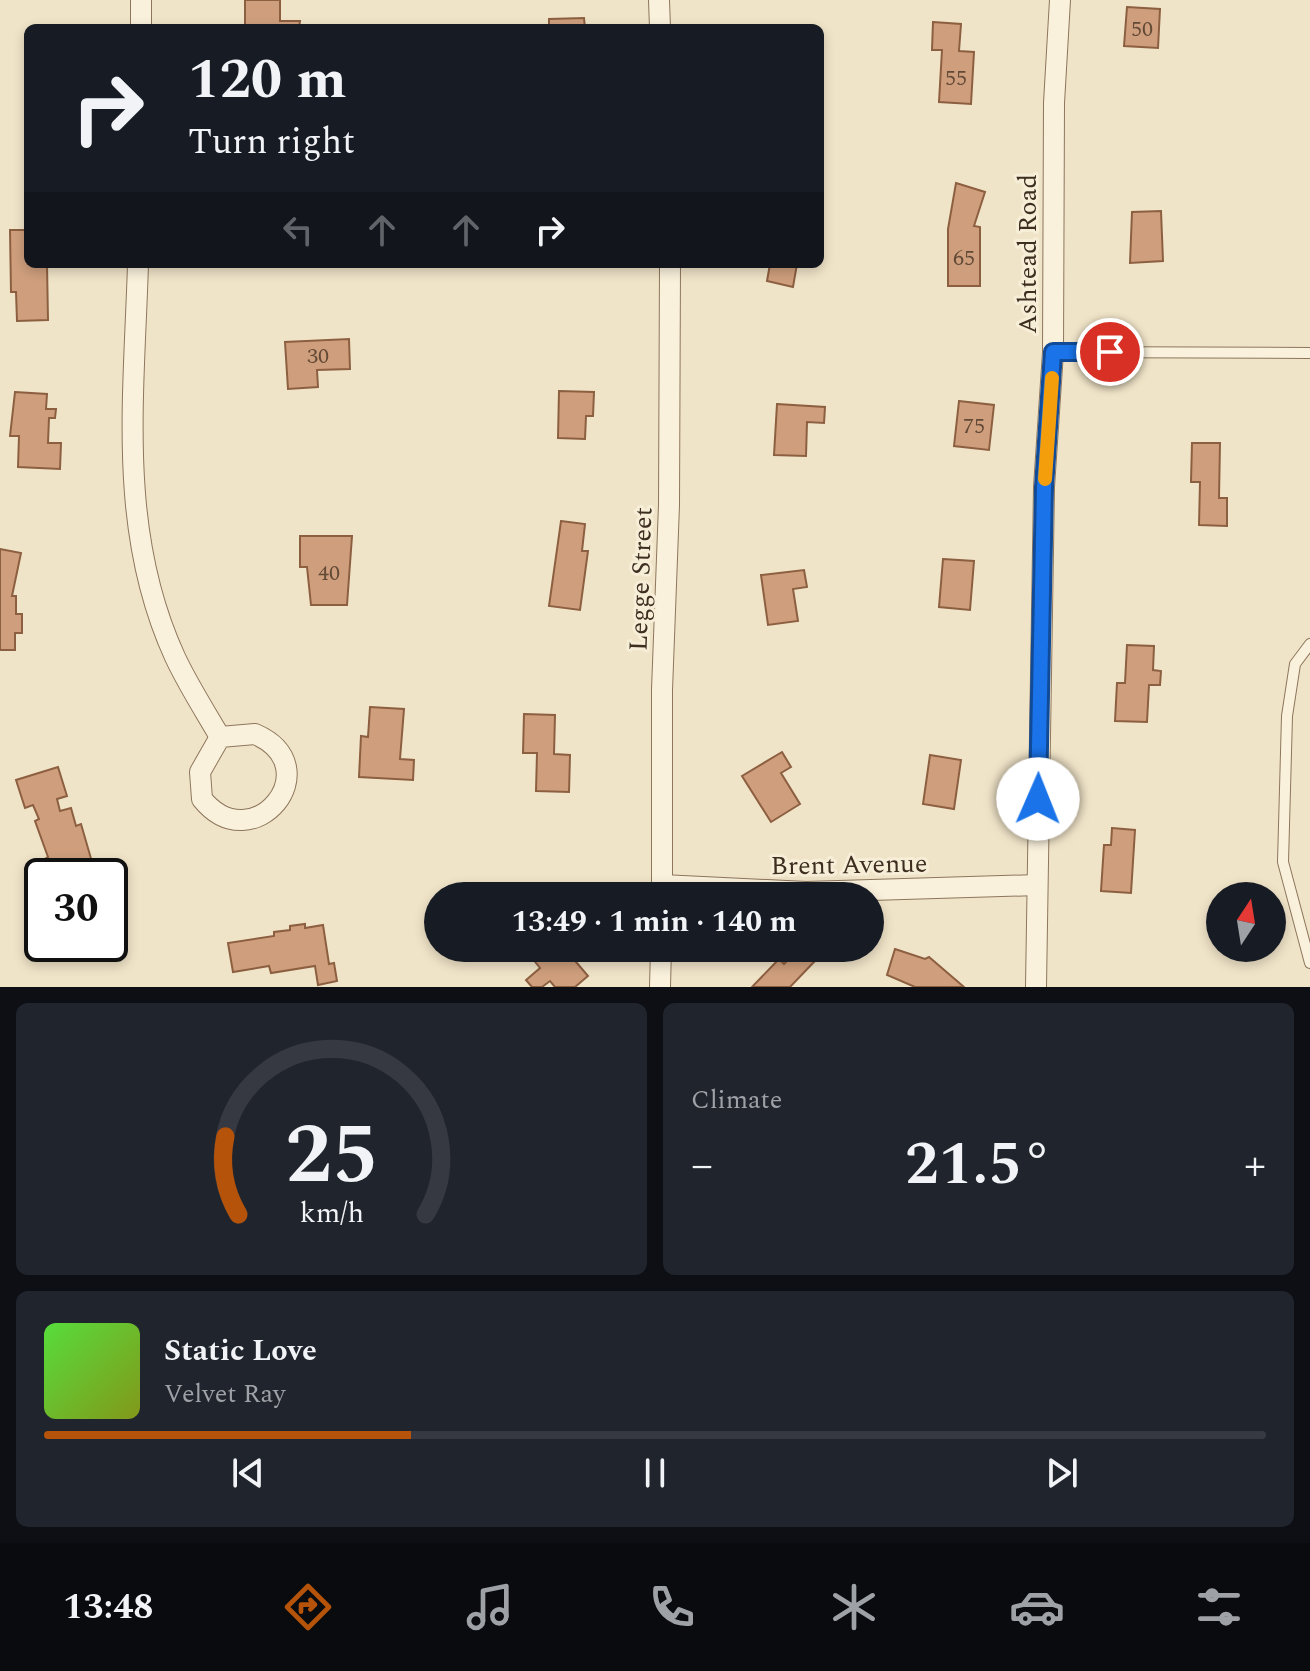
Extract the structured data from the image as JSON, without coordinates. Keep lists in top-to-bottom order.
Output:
{
  "streets": {
    "street": ["Ashtead Road", "Legge Street", "Brent Avenue"]
  },
  "crossings": [
    ["Ashtead Road", "Brent Avenue"]
  ],
  "house_numbers": [
    "50",
    "55",
    "65",
    "30",
    "75",
    "40"
  ],
  "north": "top",
  "page": {
    "turn": ["120 m", "Turn right"],
    "limit": "30",
    "trip": "13:49 · 1 min · 140 m",
    "tile": "Climate",
    "heat": ["−", "21.5°", "+"],
    "song": ["Static Love", "Velvet Ray"],
    "tabs": "13:48",
    "gauge": ["25", "km/h"]
  }
}
